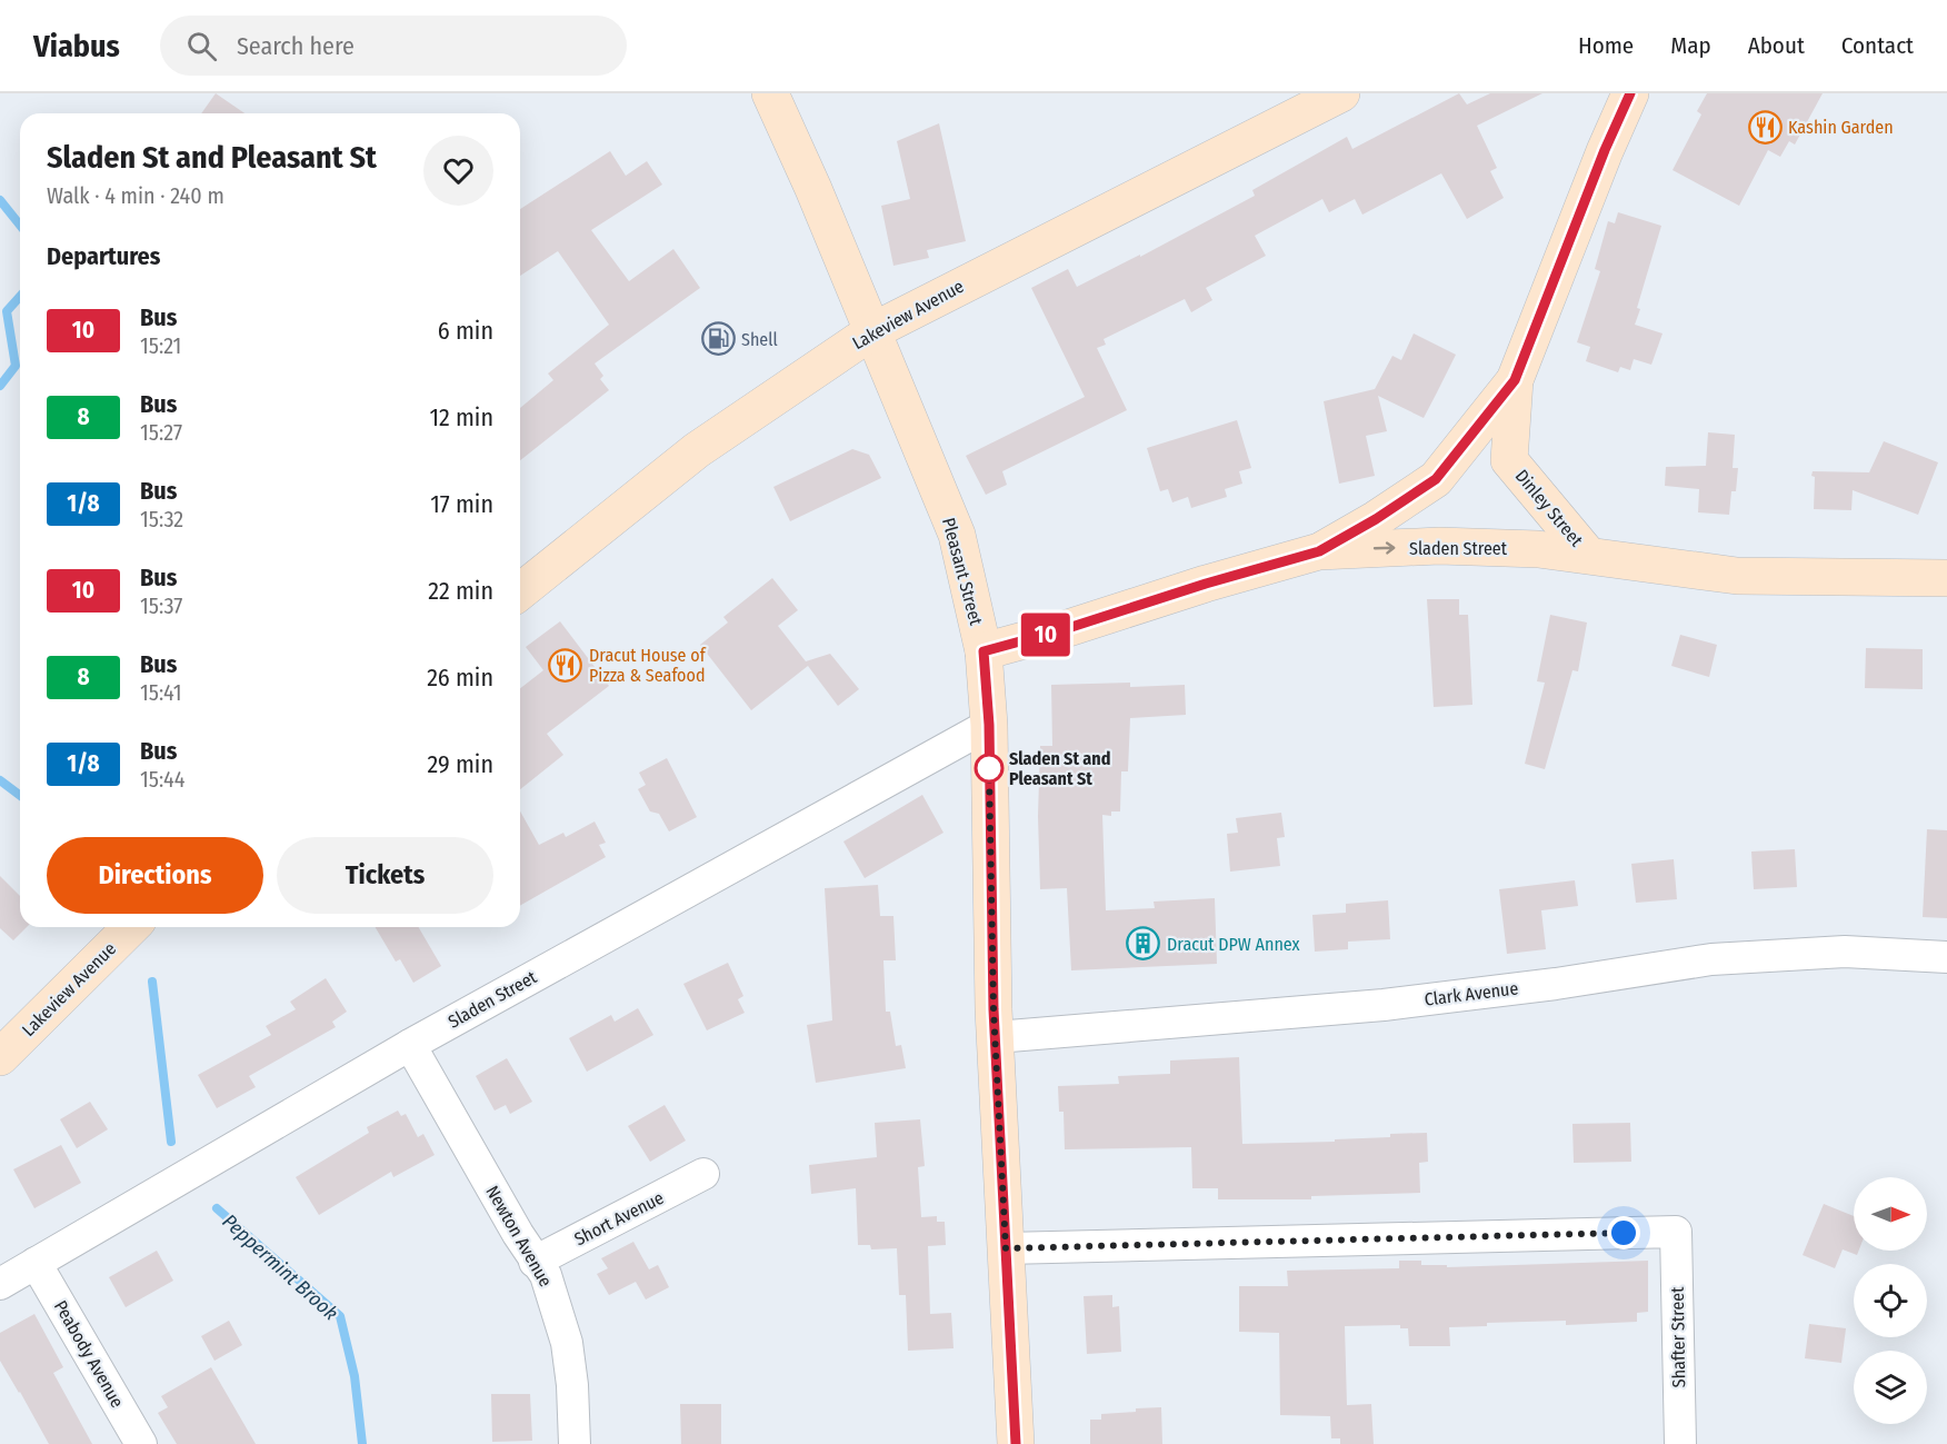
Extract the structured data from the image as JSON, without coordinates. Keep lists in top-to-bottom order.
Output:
{
  "streets": {
    "main road": [
      "Lakeview Avenue",
      "Dinley Street",
      "Sladen Street",
      "Pleasant Street"
    ],
    "street": [
      "Clark Avenue",
      "Short Avenue",
      "Newton Avenue",
      "Shafter Street",
      "Peabody Avenue"
    ]
  },
  "crossings": [
    ["Lakeview Avenue", "Pleasant Street"],
    ["Dinley Street", "Sladen Street"],
    ["Sladen Street", "Pleasant Street"],
    ["Sladen Street", "Newton Avenue"],
    ["Sladen Street", "Peabody Avenue"],
    ["Pleasant Street", "Clark Avenue"],
    ["Pleasant Street", "Shafter Street"],
    ["Short Avenue", "Newton Avenue"]
  ],
  "water": ["Peppermint Brook"],
  "places": {
    "restaurant": ["Kashin Garden", "Dracut House of Pizza & Seafood"],
    "fuel station": ["Shell"],
    "other": ["Sladen St and Pleasant St"],
    "building": ["Dracut DPW Annex"]
  },
  "lines": ["bus line 10"],
  "north": "right",
  "page": {
    "header": "Viabus",
    "search": "Search here",
    "nav": [
      "Home",
      "Map",
      "About",
      "Contact"
    ],
    "on_map": "10",
    "heading": [
      ["Sladen St and Pleasant St", "Walk · 4 min · 240 m"],
      "Departures"
    ],
    "list": [
      {
        "mark": "10",
        "name": "Bus",
        "note": "15:21",
        "value": "6 min"
      },
      {
        "mark": "8",
        "name": "Bus",
        "note": "15:27",
        "value": "12 min"
      },
      {
        "mark": "1/8",
        "name": "Bus",
        "note": "15:32",
        "value": "17 min"
      },
      {
        "mark": "10",
        "name": "Bus",
        "note": "15:37",
        "value": "22 min"
      },
      {
        "mark": "8",
        "name": "Bus",
        "note": "15:41",
        "value": "26 min"
      },
      {
        "mark": "1/8",
        "name": "Bus",
        "note": "15:44",
        "value": "29 min"
      }
    ],
    "buttons": ["Directions", "Tickets"]
  }
}
